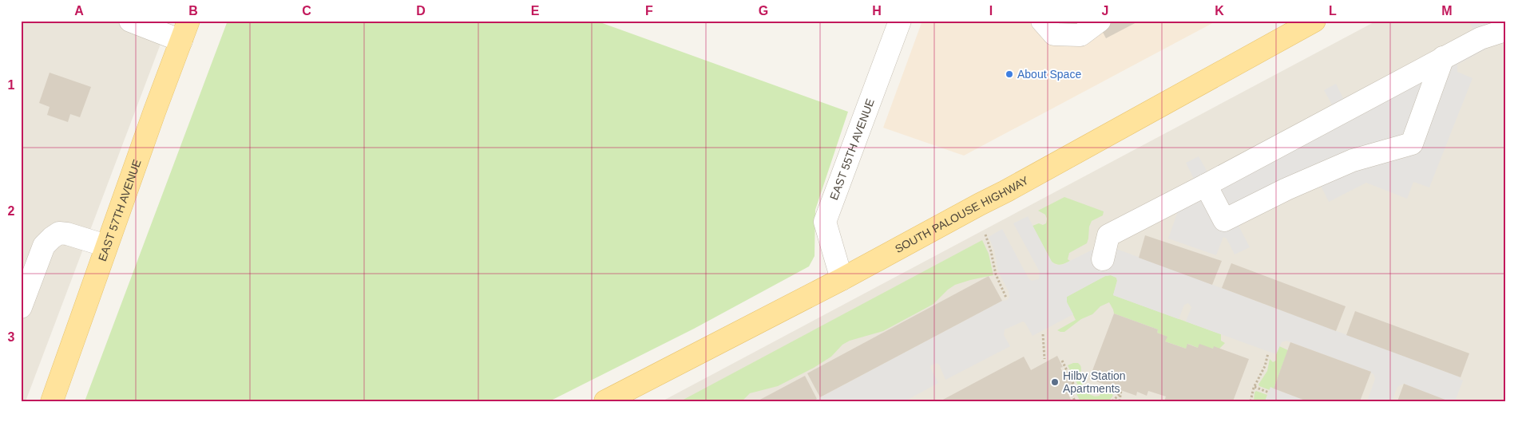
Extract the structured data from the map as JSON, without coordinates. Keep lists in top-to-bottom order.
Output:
{
  "streets": {
    "main road": ["EAST 57TH AVENUE", "SOUTH PALOUSE HIGHWAY"],
    "street": ["EAST 55TH AVENUE"]
  },
  "crossings": [
    ["EAST 55TH AVENUE", "SOUTH PALOUSE HIGHWAY"]
  ],
  "places": ["About Space", "Hilby Station Apartments"],
  "grid": {
    "columns": [
      "A",
      "B",
      "C",
      "D",
      "E",
      "F",
      "G",
      "H",
      "I",
      "J",
      "K",
      "L",
      "M"
    ],
    "rows": ["1", "2", "3"]
  }
}
